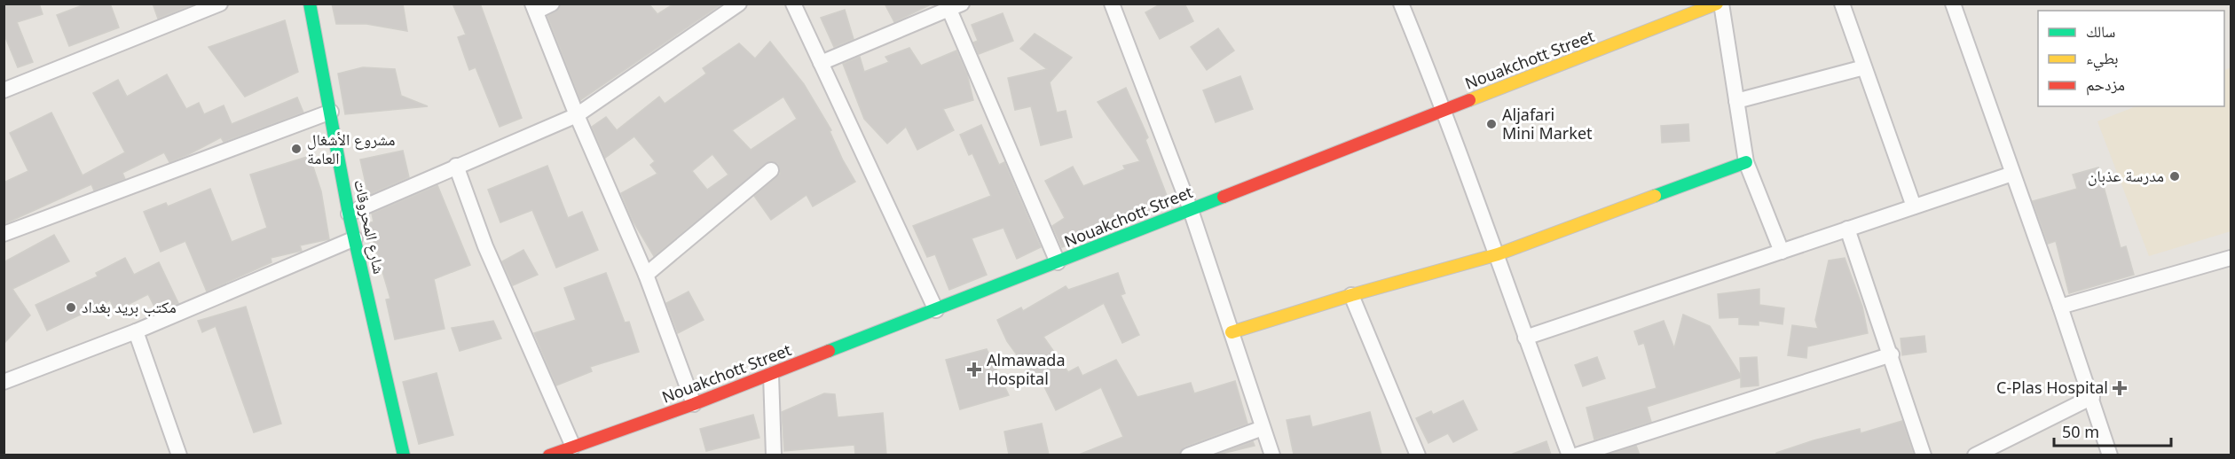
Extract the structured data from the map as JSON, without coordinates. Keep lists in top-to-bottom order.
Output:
{
  "streets": {
    "street": ["Nouakchott Street", "شارع المحروقات"]
  },
  "places": {
    "other": [
      "Aljafari Mini Market",
      "مشروع الأشغال العامة",
      "مدرسة عذبان",
      "مكتب بريد بغداد"
    ],
    "health": ["Almawada Hospital", "C-Plas Hospital"]
  },
  "legend": ["سالك", "بطيء", "مزدحم"],
  "scale_bar": "50 m"
}
